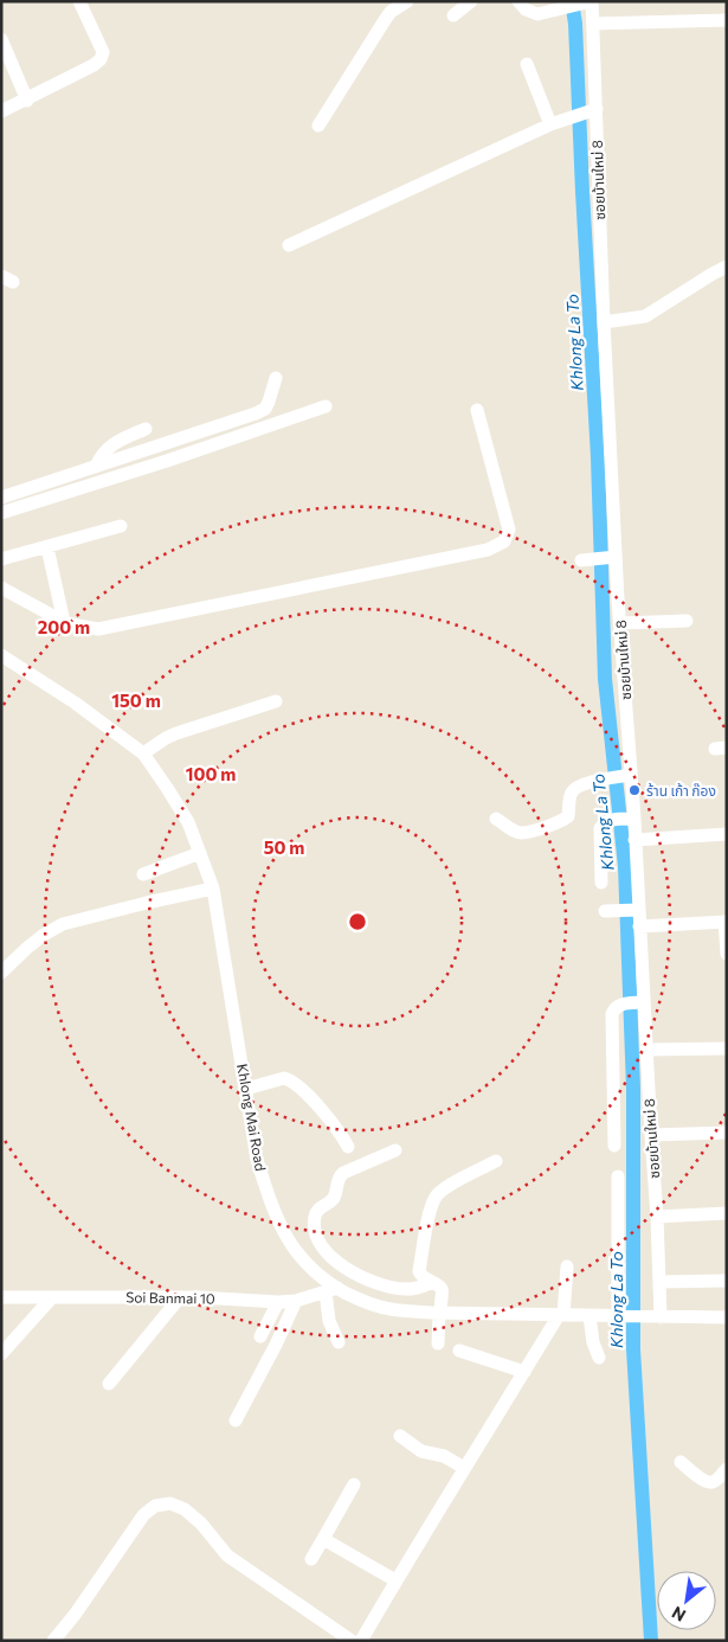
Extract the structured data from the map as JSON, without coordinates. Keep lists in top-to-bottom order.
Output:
{
  "streets": {
    "street": ["ซอยบ้านใหม่ 8", "Khlong Mai Road", "Soi Banmai 10"]
  },
  "crossings": [
    ["ซอยบ้านใหม่ 8", "Khlong Mai Road"],
    ["Khlong Mai Road", "Soi Banmai 10"]
  ],
  "water": ["Khlong La To"],
  "places": ["ร้าน เก้า ก๊อง"],
  "north": "bottom left",
  "rings": [
    "200 m",
    "150 m",
    "100 m",
    "50 m"
  ]
}
